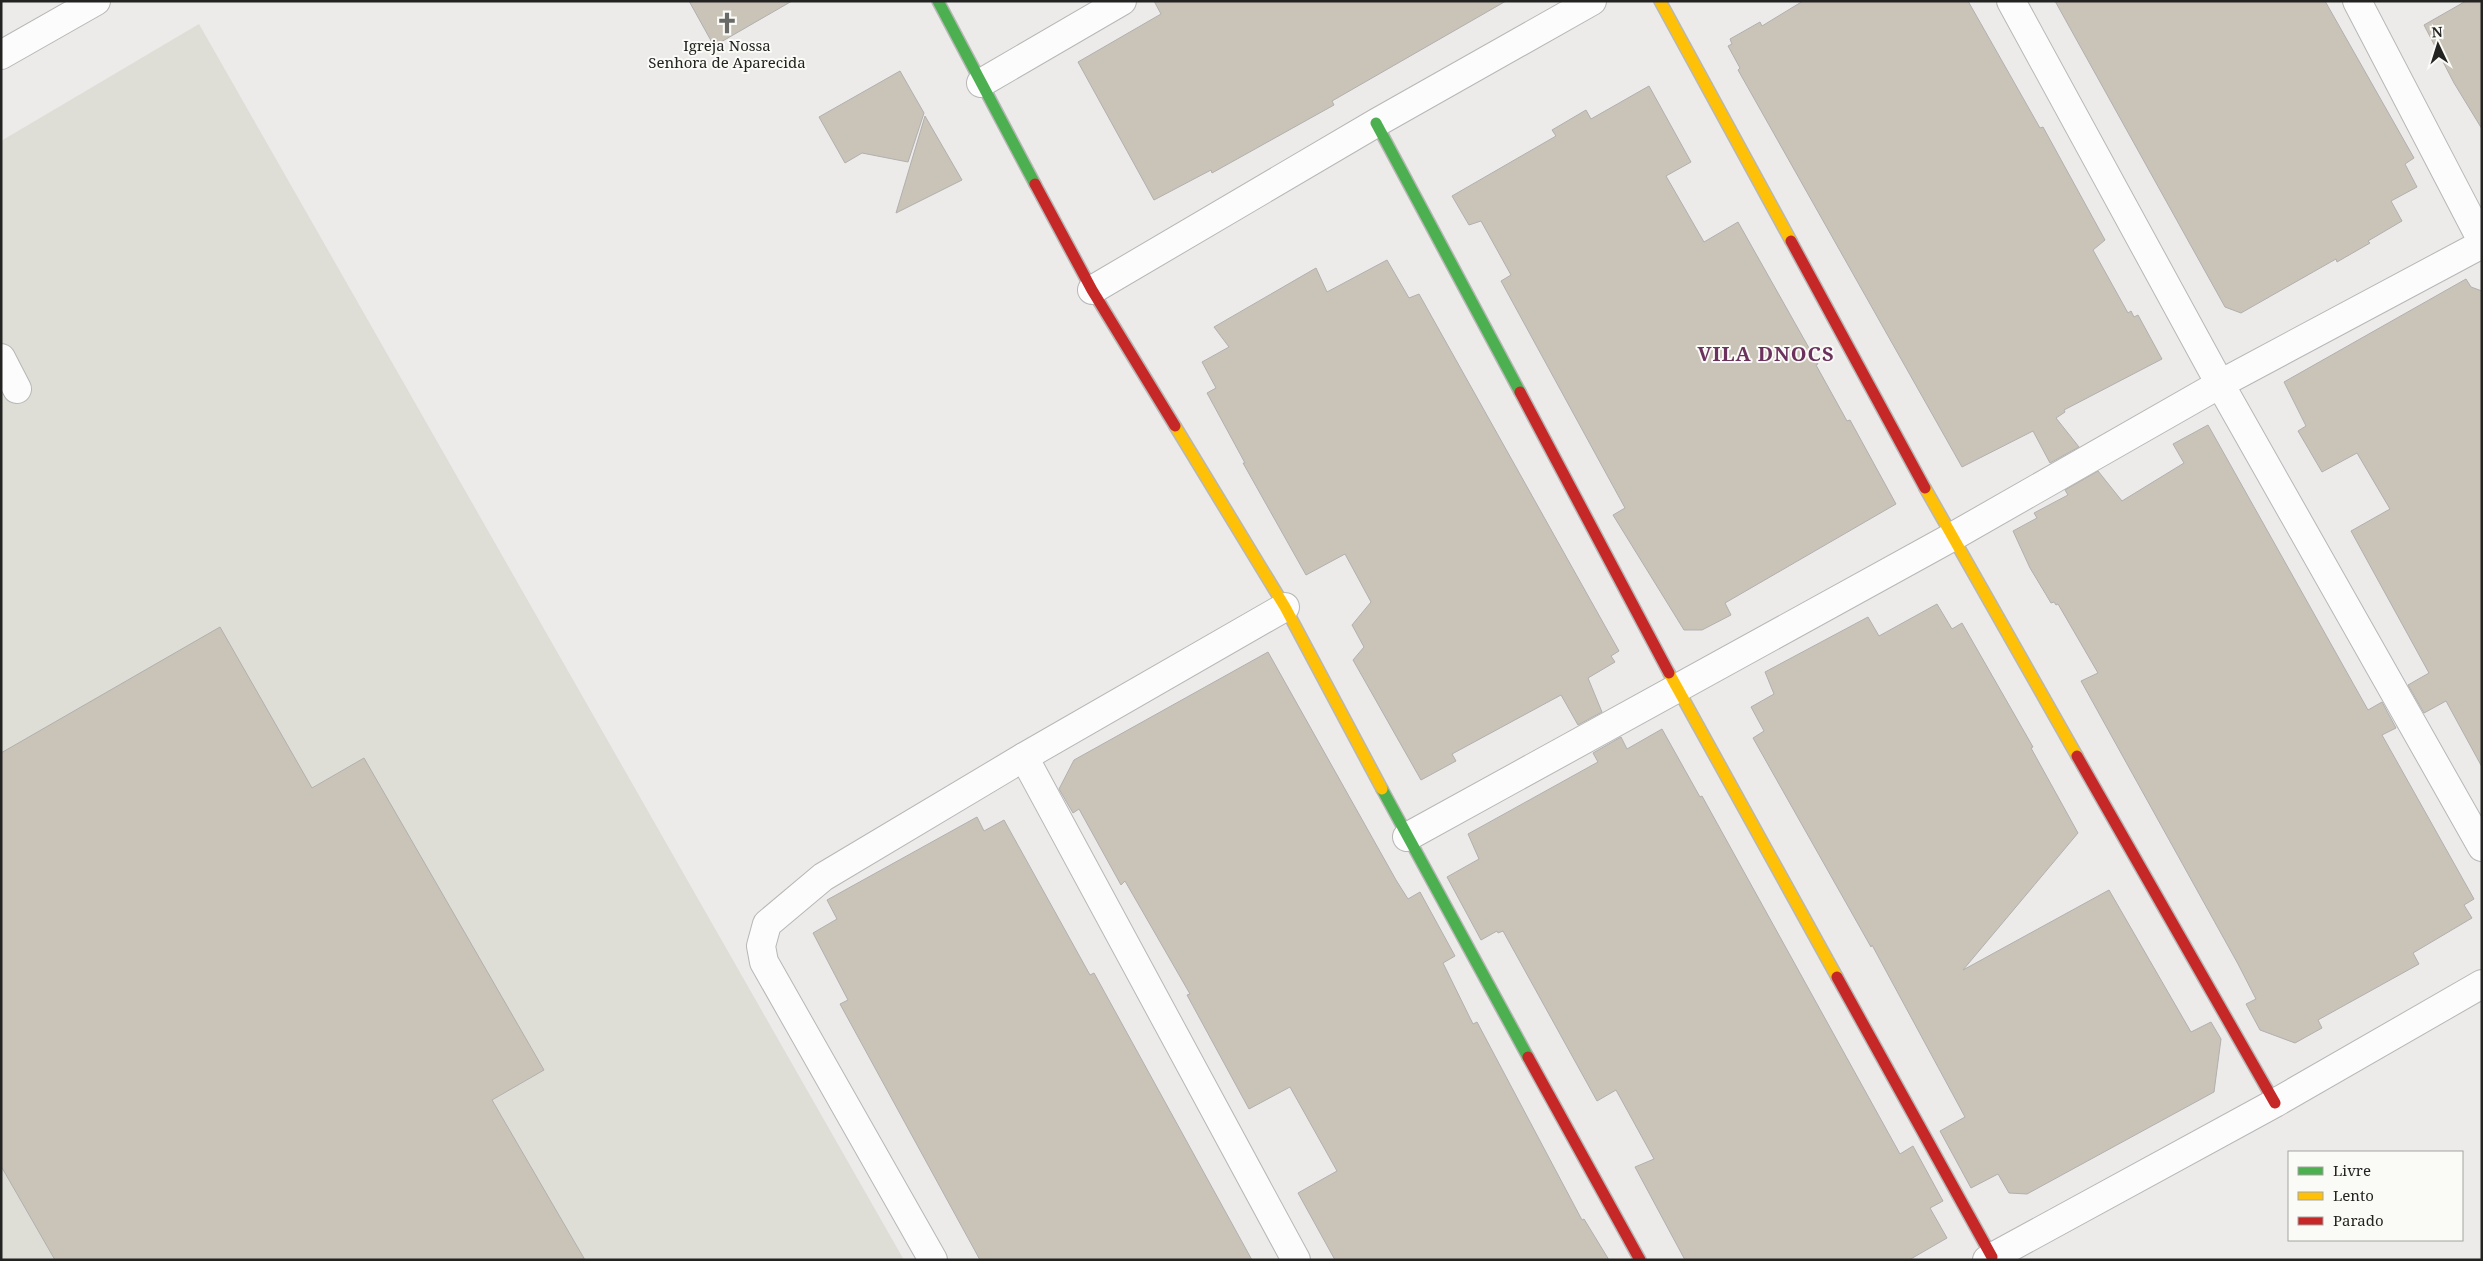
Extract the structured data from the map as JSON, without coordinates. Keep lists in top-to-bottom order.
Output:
{
  "districts": ["VILA DNOCS"],
  "places": {
    "church": ["Igreja Nossa Senhora de Aparecida"]
  },
  "legend": ["Livre", "Lento", "Parado"],
  "north": "top"
}
